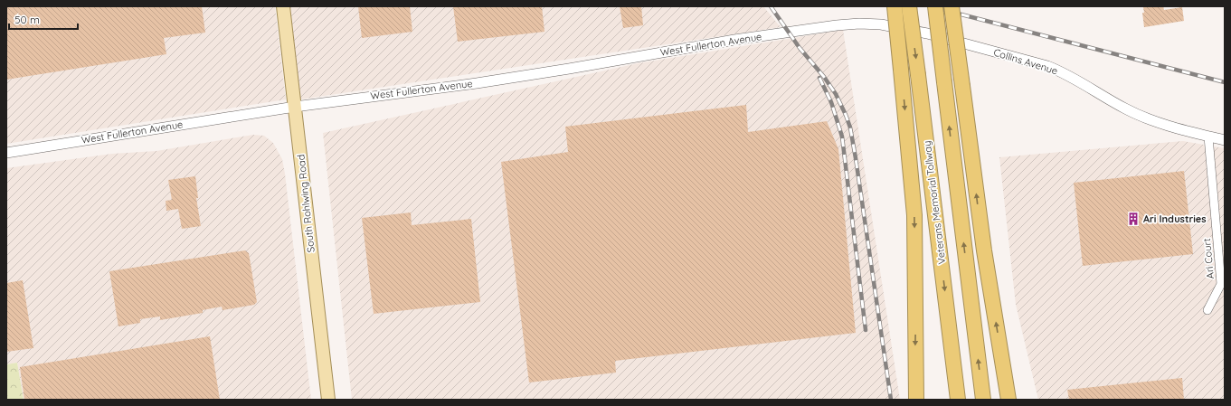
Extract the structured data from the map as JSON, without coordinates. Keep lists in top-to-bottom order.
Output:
{
  "streets": {
    "highway": ["Veterans Memorial Tollway"],
    "main road": ["South Rohlwing Road"],
    "street": ["West Fullerton Avenue", "Collins Avenue", "Ari Court"]
  },
  "crossings": [
    ["West Fullerton Avenue", "Collins Avenue"],
    ["West Fullerton Avenue", "South Rohlwing Road"],
    ["Collins Avenue", "Ari Court"]
  ],
  "places": {
    "building": ["Ari Industries"]
  },
  "scale_bar": "50 m"
}
